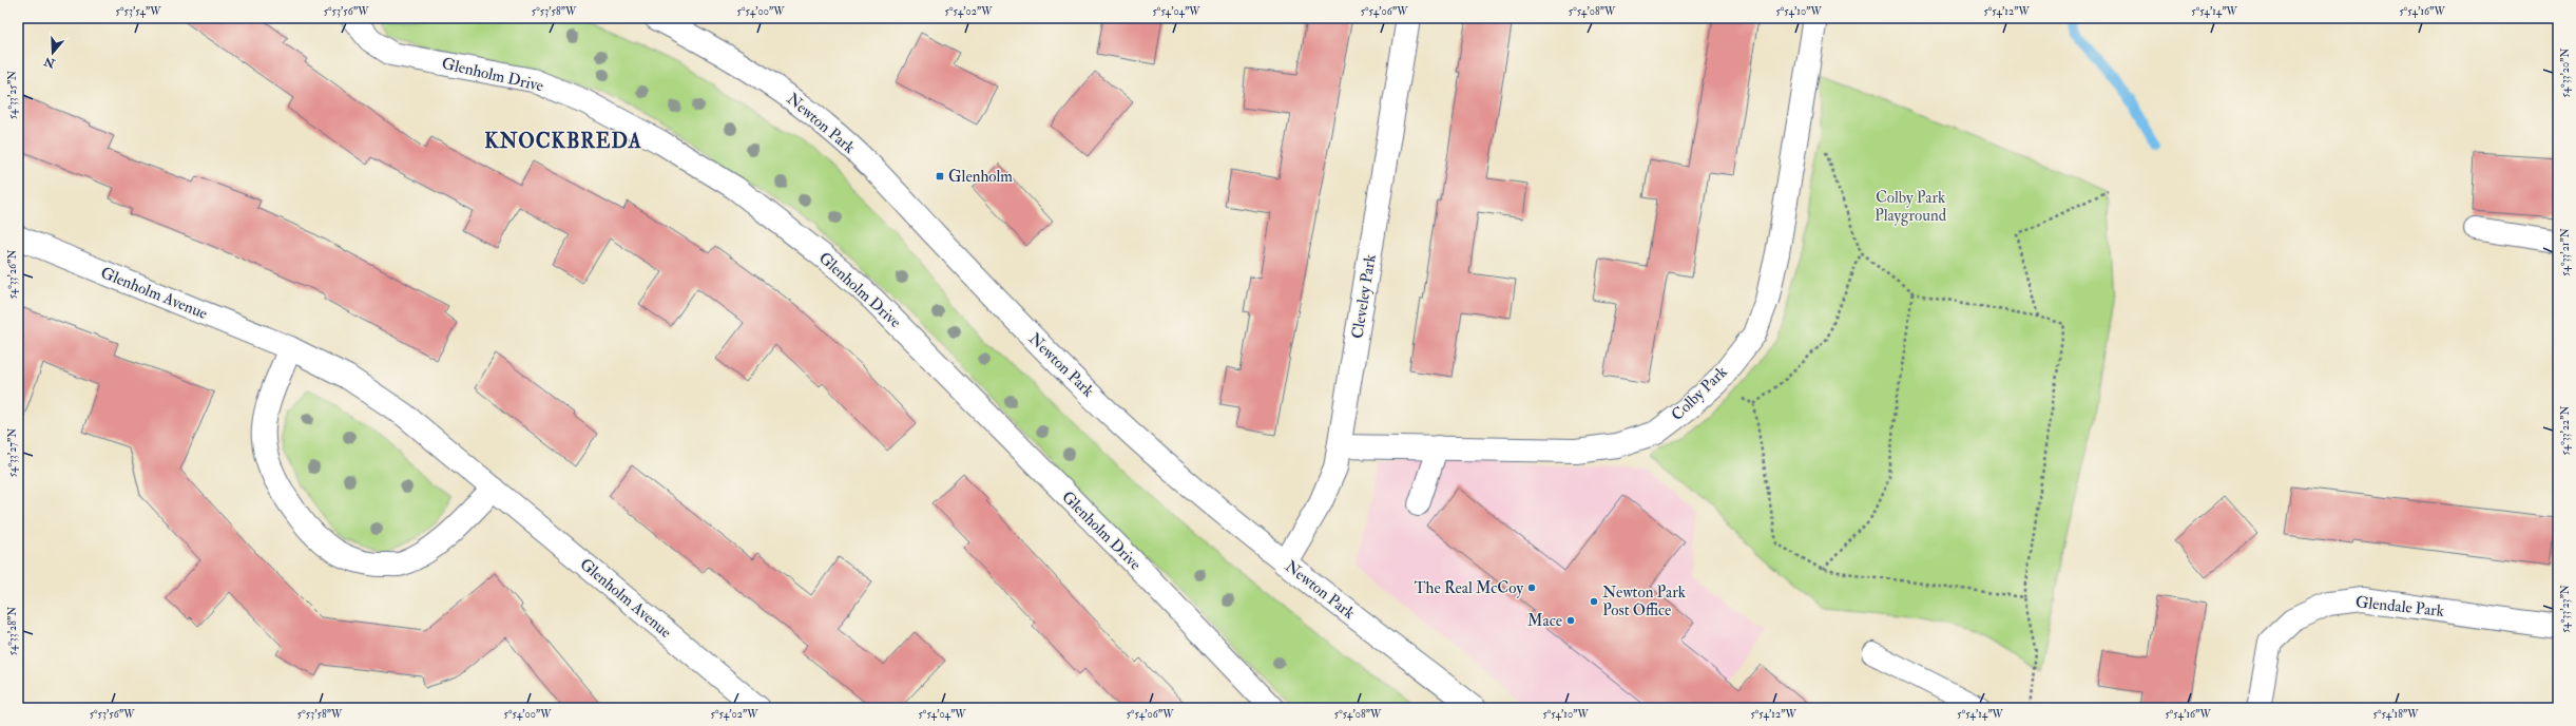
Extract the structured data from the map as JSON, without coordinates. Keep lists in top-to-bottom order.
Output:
{
  "streets": {
    "street": [
      "Glenholm Drive",
      "Newton Park",
      "Glenholm Avenue",
      "Cleveley Park",
      "Colby Park",
      "Glendale Park"
    ]
  },
  "crossings": [
    ["Newton Park", "Cleveley Park"],
    ["Cleveley Park", "Colby Park"]
  ],
  "districts": ["KNOCKBREDA"],
  "parks": ["Colby Park Playground"],
  "places": {
    "transit": ["Glenholm"],
    "other": ["The Real McCoy", "Newton Park Post Office", "Mace"]
  },
  "north": "bottom",
  "coordinates": [
    "5°53'54\"W",
    "5°53'56\"W",
    "5°53'58\"W",
    "5°54'00\"W",
    "5°54'02\"W",
    "5°54'04\"W",
    "5°54'06\"W",
    "5°54'08\"W",
    "5°54'10\"W",
    "5°54'12\"W",
    "5°54'14\"W",
    "5°54'16\"W",
    "54°33'20\"N",
    "54°33'25\"N",
    "54°33'21\"N",
    "54°33'26\"N",
    "54°33'22\"N",
    "54°33'27\"N",
    "54°33'23\"N",
    "54°33'28\"N",
    "5°54'18\"W"
  ]
}
